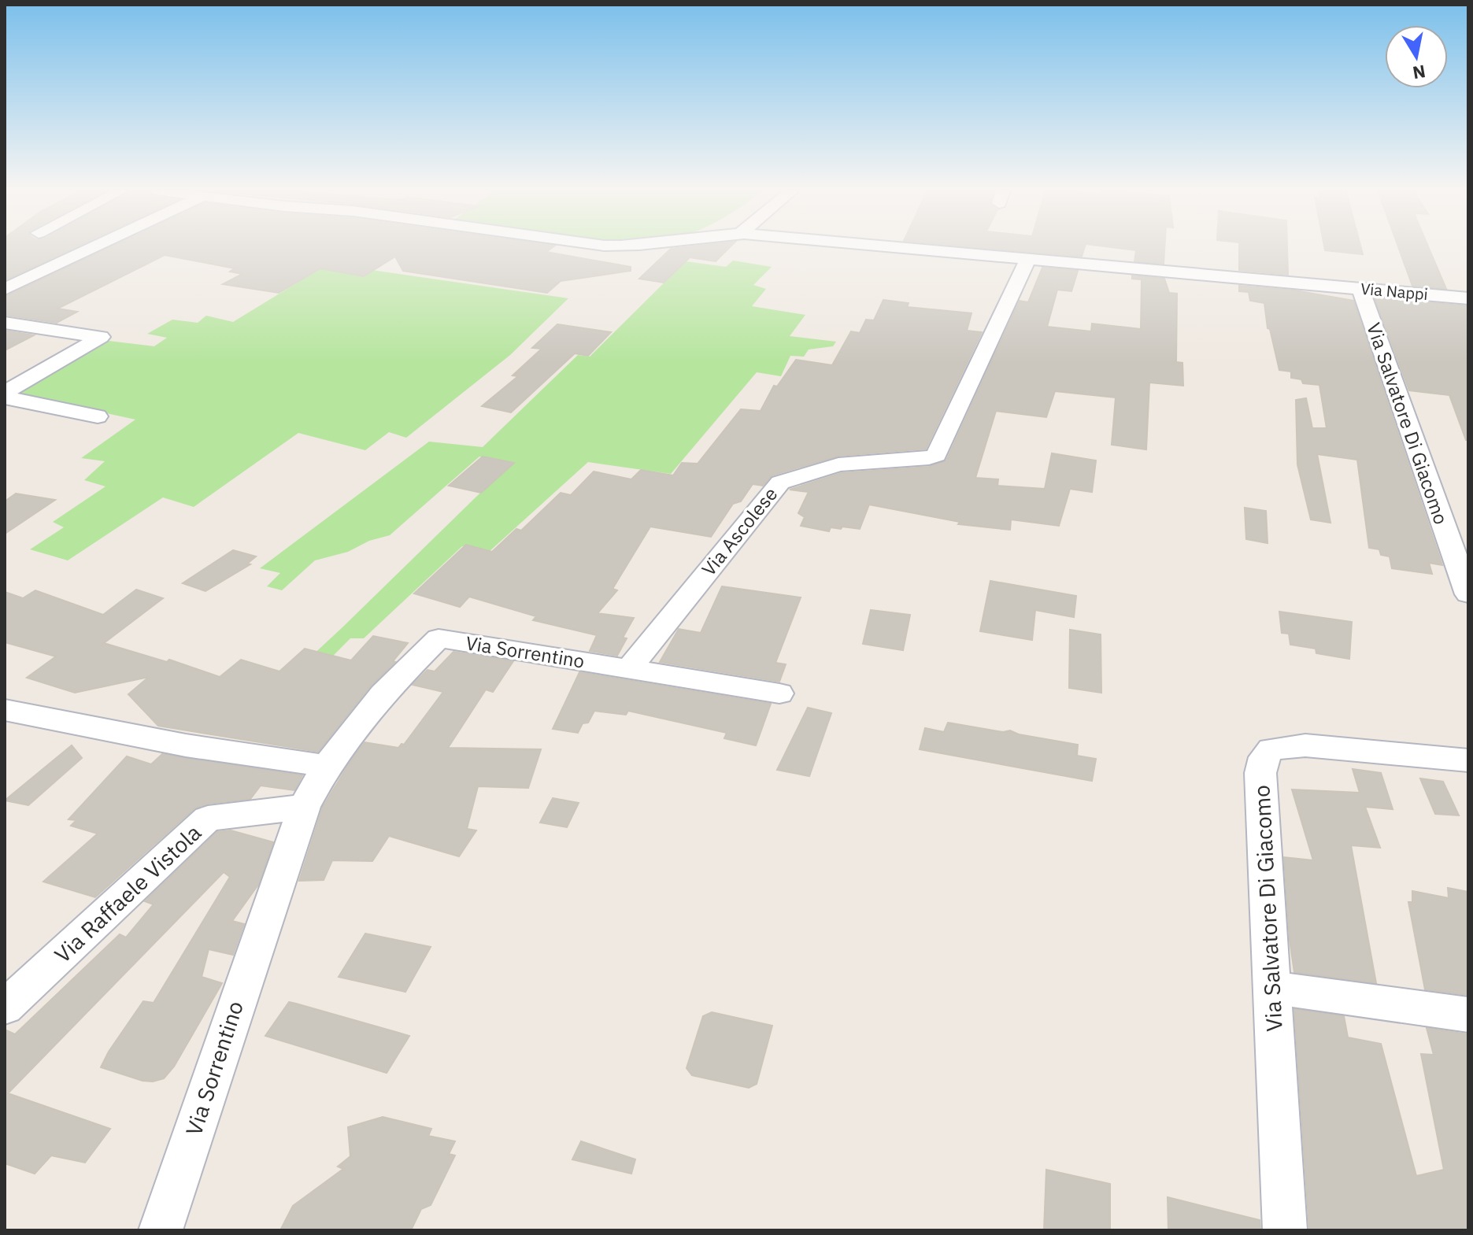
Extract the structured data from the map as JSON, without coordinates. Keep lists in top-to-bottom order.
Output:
{
  "streets": {
    "street": [
      "Via Nappi",
      "Via Salvatore Di Giacomo",
      "Via Ascolese",
      "Via Sorrentino",
      "Via Raffaele Vistola"
    ]
  },
  "crossings": [
    ["Via Nappi", "Via Salvatore Di Giacomo"],
    ["Via Nappi", "Via Ascolese"],
    ["Via Ascolese", "Via Sorrentino"],
    ["Via Sorrentino", "Via Raffaele Vistola"]
  ],
  "north": "bottom"
}
